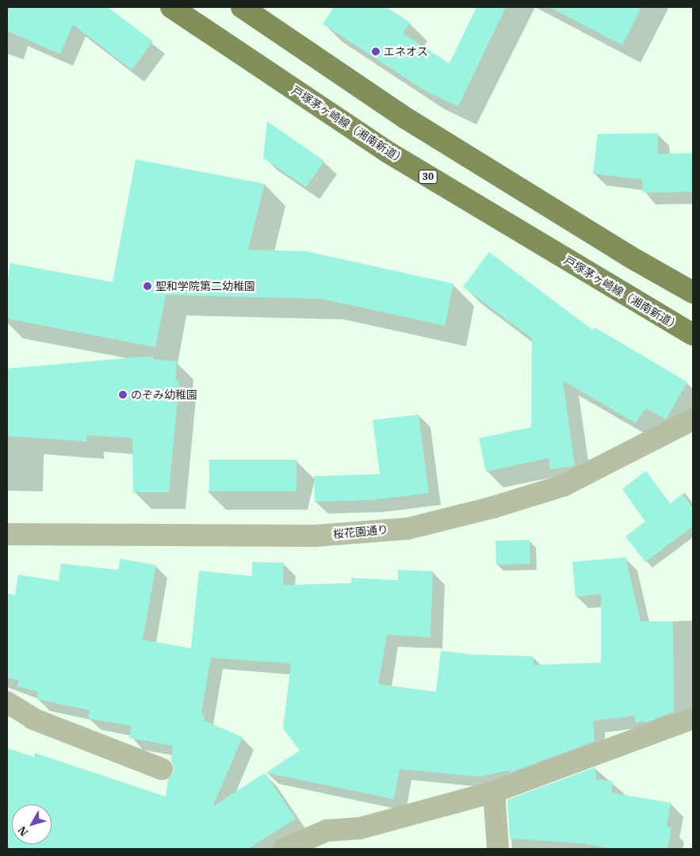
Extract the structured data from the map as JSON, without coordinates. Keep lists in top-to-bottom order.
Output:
{
  "streets": {
    "main road": ["戸塚茅ヶ崎線（湘南新道）", "30"],
    "street": ["桜花園通り"]
  },
  "places": ["エネオス", "聖和学院第二幼稚園", "のぞみ幼稚園"],
  "north": "bottom left"
}
